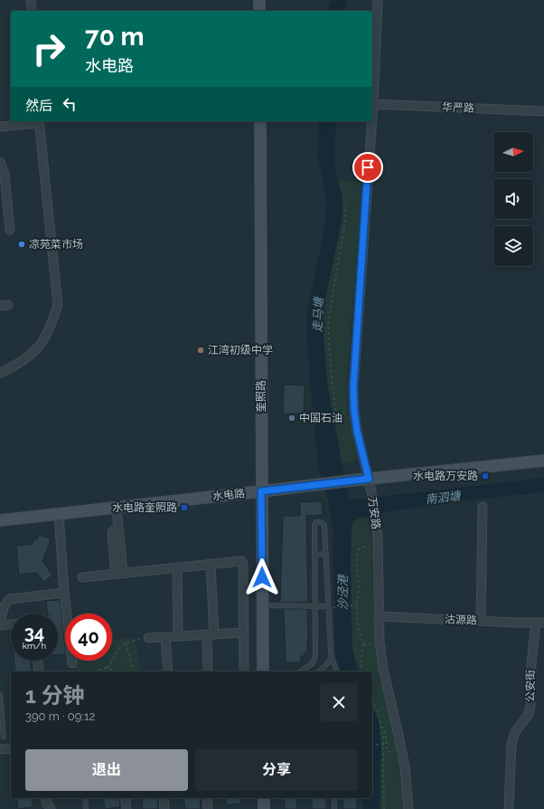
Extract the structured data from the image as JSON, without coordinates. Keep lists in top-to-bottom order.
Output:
{
  "streets": {
    "main road": ["奎照路", "水电路"],
    "street": [
      "华严路",
      "万安路",
      "沽源路",
      "公安街"
    ]
  },
  "crossings": [
    ["华严路", "万安路"],
    ["奎照路", "水电路"],
    ["水电路", "万安路"],
    ["万安路", "沽源路"],
    ["沽源路", "公安街"]
  ],
  "water": ["走马塘", "南泗塘", "沙泾港"],
  "places": {
    "other": ["凉苑菜市场", "江湾初级中学", "中国石油"],
    "transit": ["水电路万安路", "水电路奎照路"]
  },
  "north": "right",
  "page": {
    "turn": ["70 m", "水电路"],
    "then": "然后",
    "speed": "34 km/h",
    "limit": "40",
    "heading": ["1 分钟", "390 m · 09:12"],
    "buttons": ["退出", "分享"]
  }
}
